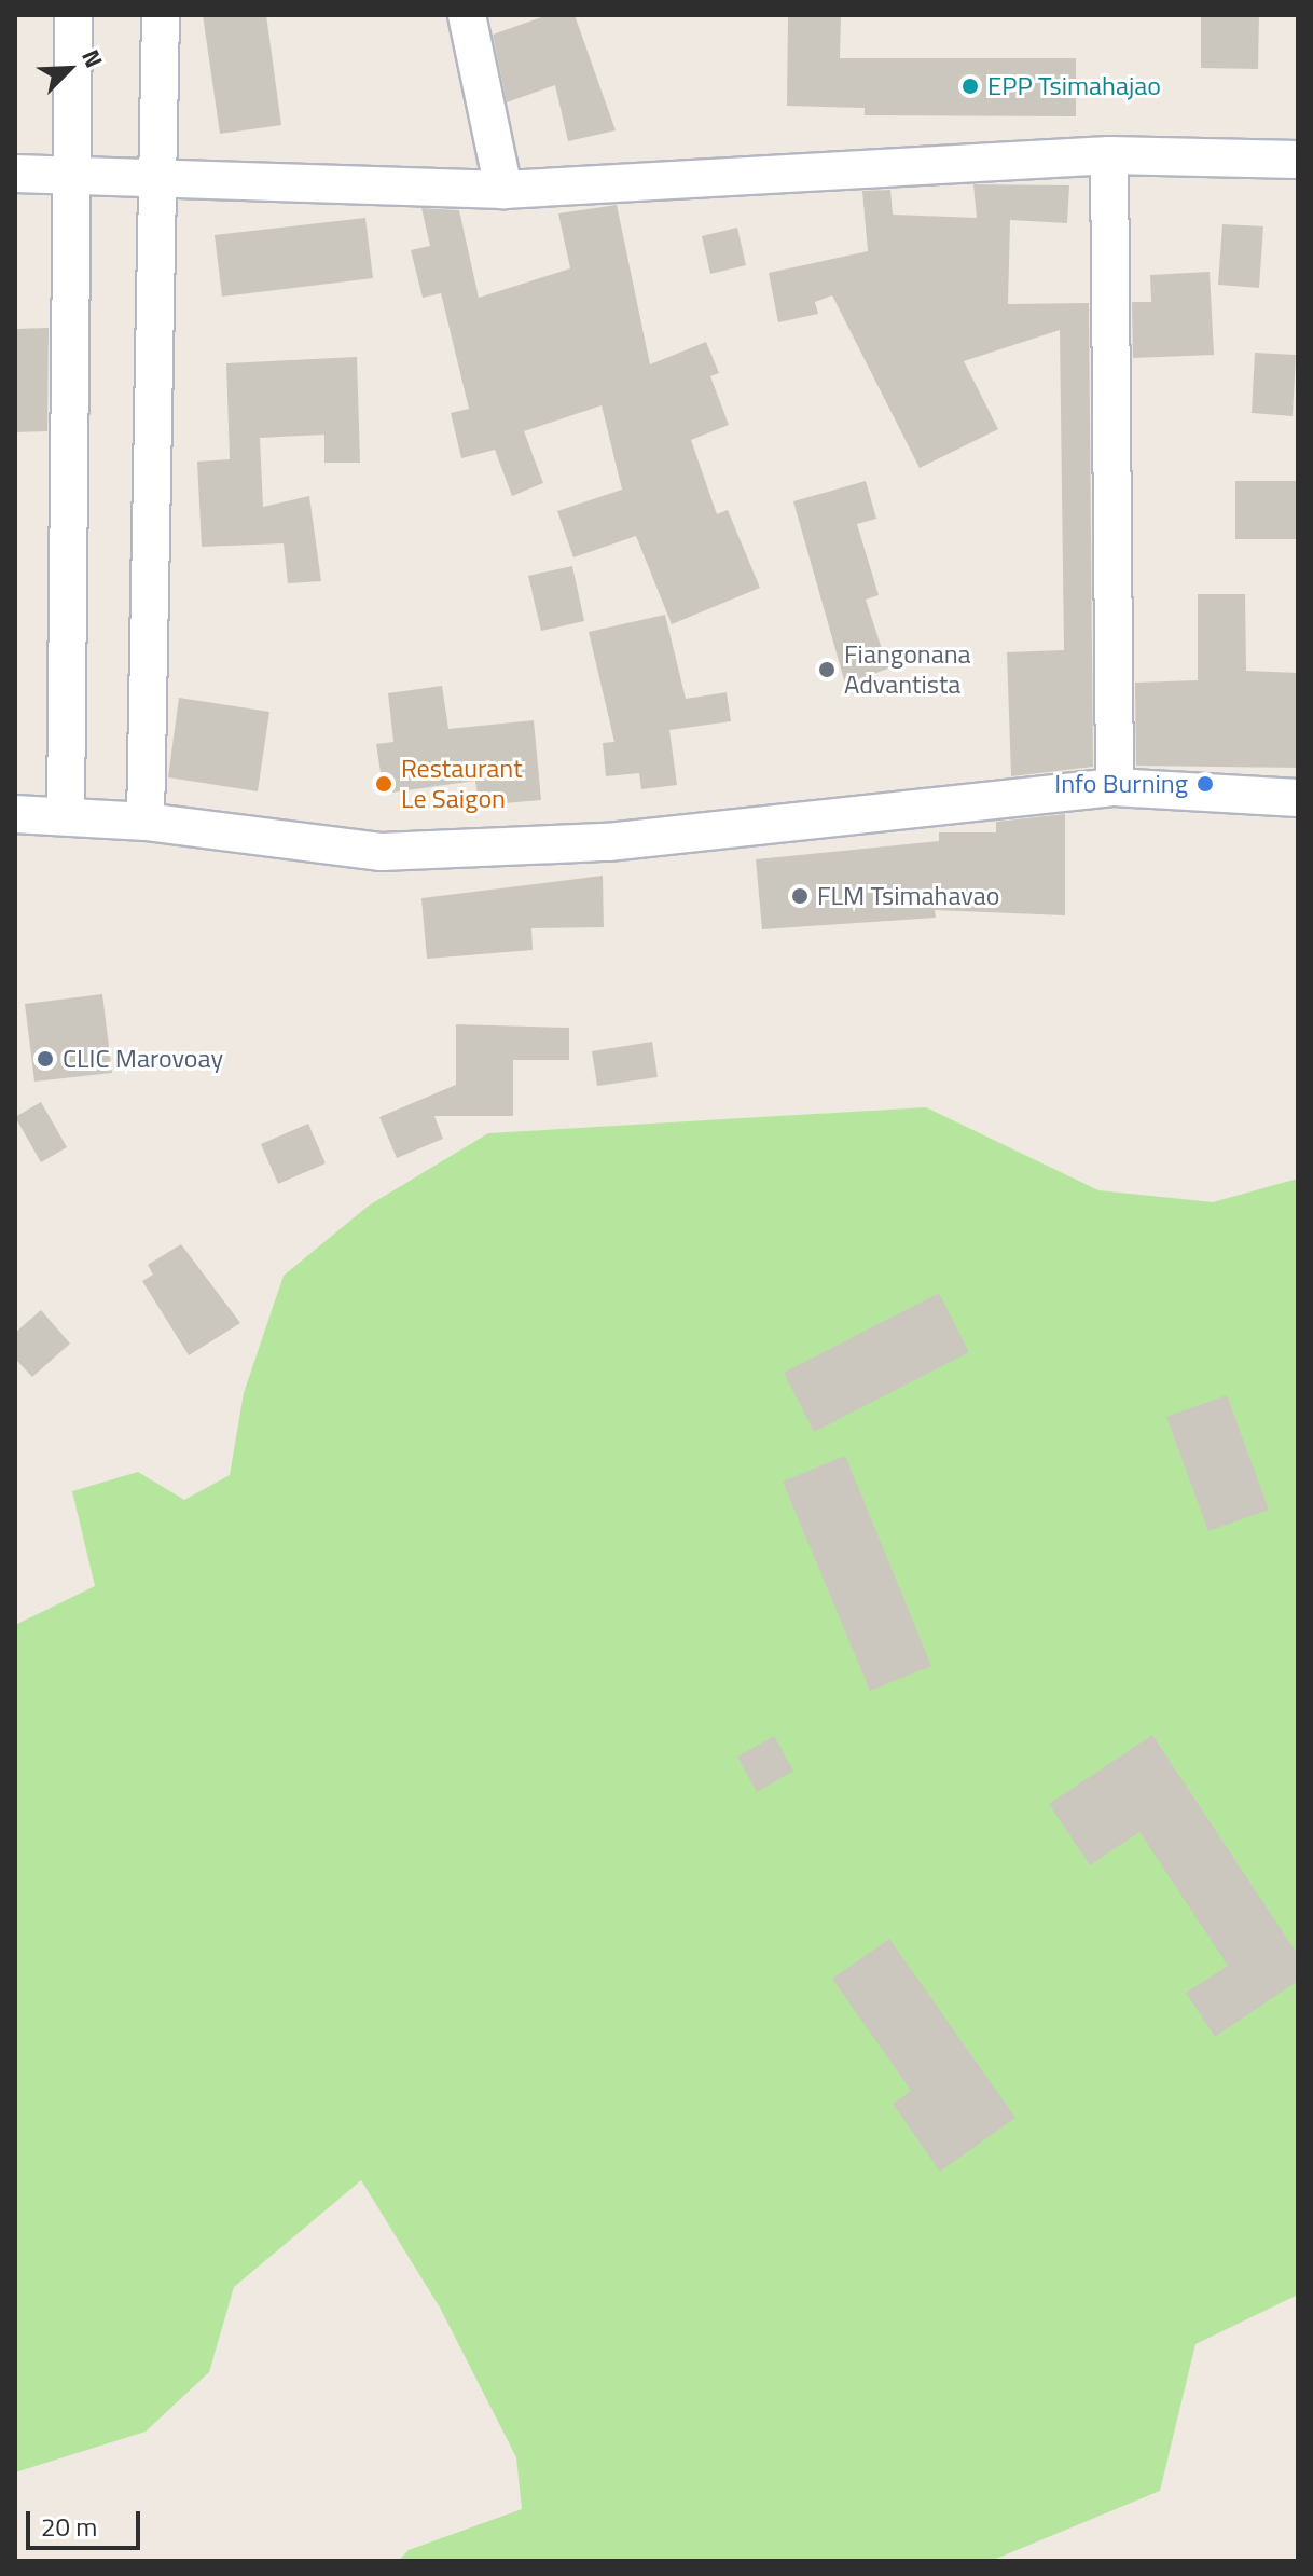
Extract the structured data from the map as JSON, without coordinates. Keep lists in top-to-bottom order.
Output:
{
  "places": [
    "EPP Tsimahajao",
    "Fiangonana Advantista",
    "Restaurant Le Saigon",
    "Info Burning",
    "FLM Tsimahavao",
    "CLIC Marovoay"
  ],
  "scale_bar": "20 m",
  "north": "top right"
}
